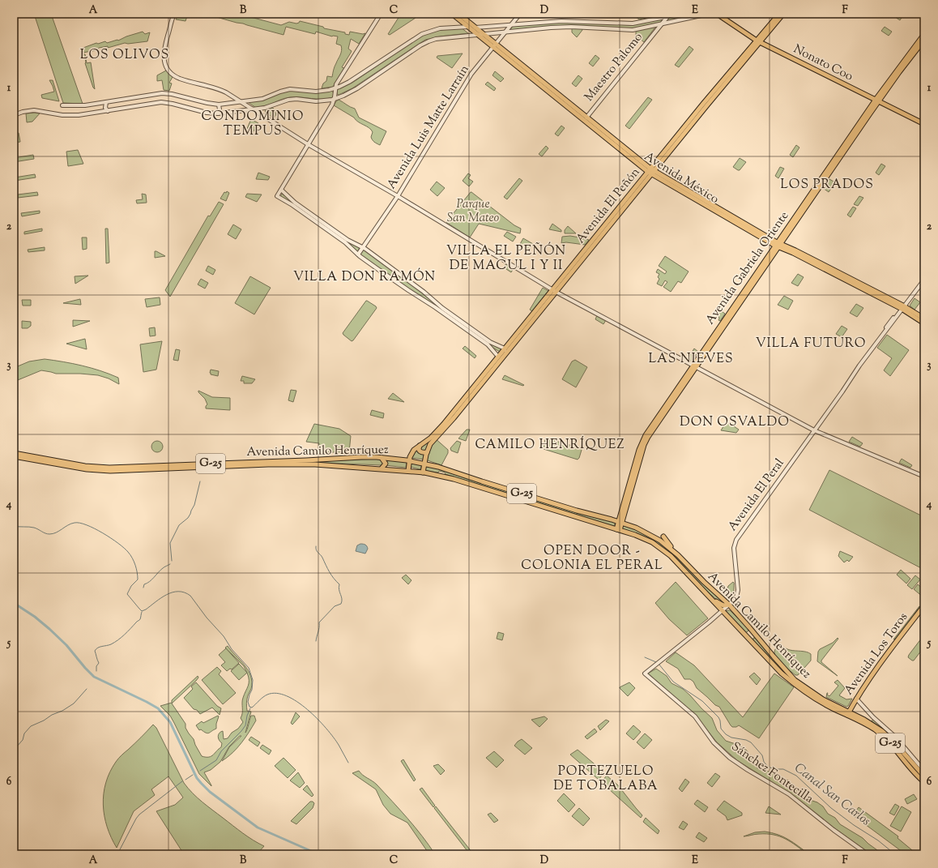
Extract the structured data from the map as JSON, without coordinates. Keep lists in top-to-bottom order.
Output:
{
  "streets": {
    "main road": [
      "Nonato Coo",
      "Avenida México",
      "Avenida El Peñón",
      "Avenida Gabriela Oriente",
      "Avenida Camilo Henríquez",
      "G-25",
      "Avenida Los Toros"
    ],
    "street": [
      "Maestro Palomo",
      "Avenida Luis Matte Larraín",
      "Avenida El Peral",
      "Sánchez Fontecilla"
    ]
  },
  "crossings": [
    ["Nonato Coo", "Avenida El Peñón"],
    ["Nonato Coo", "Avenida Gabriela Oriente"],
    ["Maestro Palomo", "Avenida México"],
    ["Avenida Luis Matte Larraín", "Avenida México"],
    ["Avenida México", "Avenida El Peñón"],
    ["Avenida México", "Avenida Gabriela Oriente"],
    ["Avenida México", "Avenida El Peral"],
    ["Avenida El Peñón", "Avenida Camilo Henríquez"],
    ["Avenida Gabriela Oriente", "Avenida Camilo Henríquez"],
    ["Avenida Camilo Henríquez", "Avenida El Peral"],
    ["Avenida Camilo Henríquez", "Avenida Los Toros"],
    ["Avenida El Peral", "Sánchez Fontecilla"]
  ],
  "districts": [
    "LOS OLIVOS",
    "CONDOMINIO TEMPUS",
    "LOS PRADOS",
    "VILLA EL PEÑÓN DE MACUL I Y II",
    "VILLA DON RAMÓN",
    "VILLA FUTURO",
    "LAS NIEVES",
    "DON OSVALDO",
    "CAMILO HENRÍQUEZ",
    "OPEN DOOR - COLONIA EL PERAL",
    "PORTEZUELO DE TOBALABA"
  ],
  "water": ["Canal San Carlos"],
  "parks": ["Parque San Mateo"],
  "grid": {
    "columns": [
      "A",
      "B",
      "C",
      "D",
      "E",
      "F"
    ],
    "rows": [
      "1",
      "2",
      "3",
      "4",
      "5",
      "6"
    ]
  }
}
